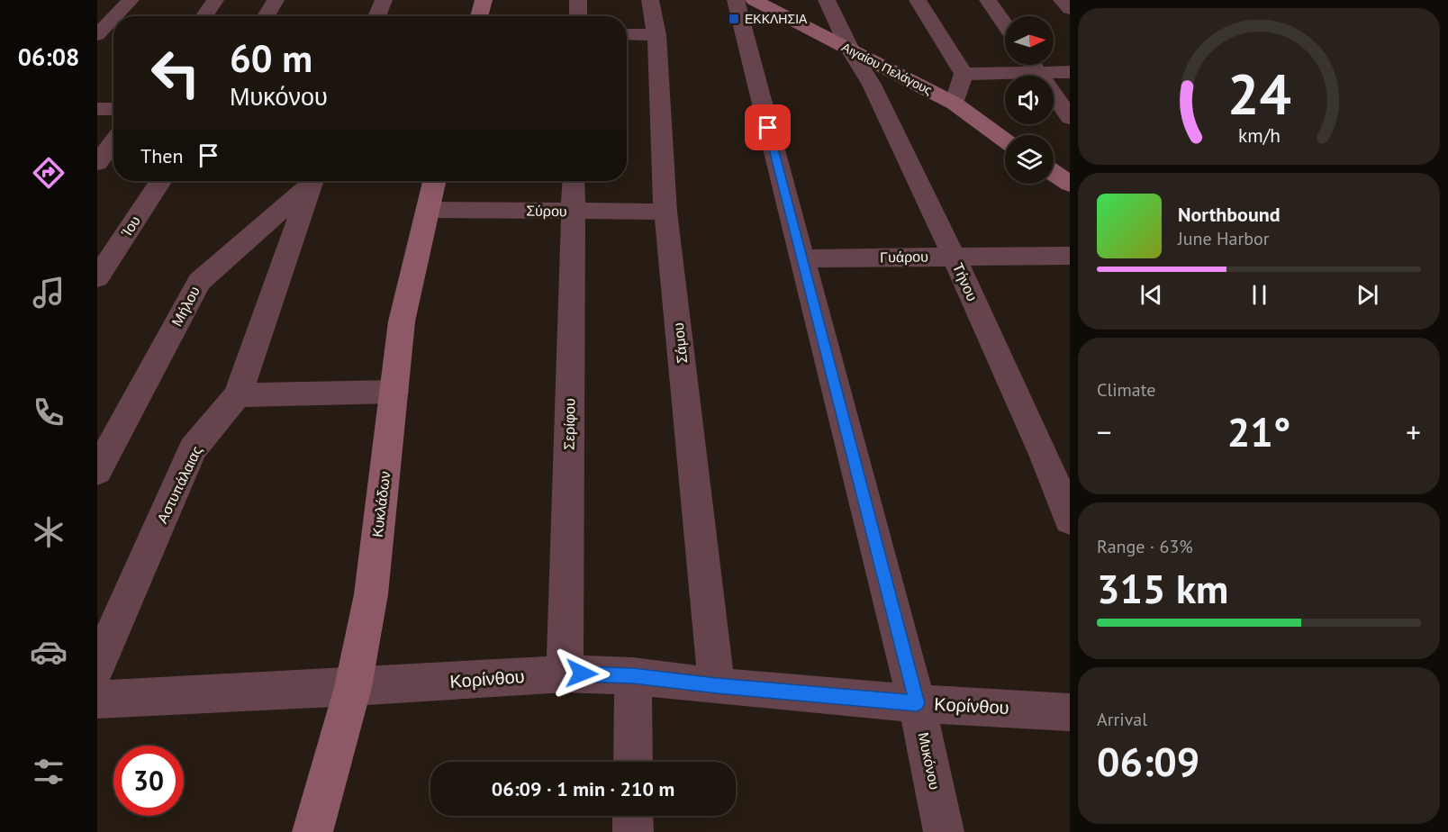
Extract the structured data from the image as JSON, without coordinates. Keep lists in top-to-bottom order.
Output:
{
  "streets": {
    "street": [
      "Αιγαίου Πελάγους",
      "Σύρου",
      "Ίου",
      "Γυάρου",
      "Τήνου",
      "Μήλου",
      "Σάμου",
      "Σερίφου",
      "Αστυπάλαιας",
      "Κυκλάδων",
      "Κορίνθου",
      "Μυκόνου"
    ]
  },
  "crossings": [
    ["Αιγαίου Πελάγους", "Τήνου"],
    ["Σύρου", "Σάμου"],
    ["Σύρου", "Σερίφου"],
    ["Σύρου", "Κυκλάδων"],
    ["Γυάρου", "Τήνου"],
    ["Γυάρου", "Μυκόνου"],
    ["Σάμου", "Κορίνθου"],
    ["Σερίφου", "Κορίνθου"],
    ["Κυκλάδων", "Κορίνθου"],
    ["Κορίνθου", "Μυκόνου"]
  ],
  "places": {
    "transit": ["ΕΚΚΛΗΣΙΑ"]
  },
  "north": "right",
  "page": {
    "tabs": "06:08",
    "turn": ["60 m", "Μυκόνου"],
    "then": "Then",
    "song": ["Northbound", "June Harbor"],
    "tile": [
      "Climate",
      ["Range · 63%", "315 km"],
      ["Arrival", "06:09"]
    ],
    "heat": ["−", "21°", "+"],
    "limit": "30",
    "trip": "06:09 · 1 min · 210 m",
    "gauge": ["24", "km/h"]
  }
}
